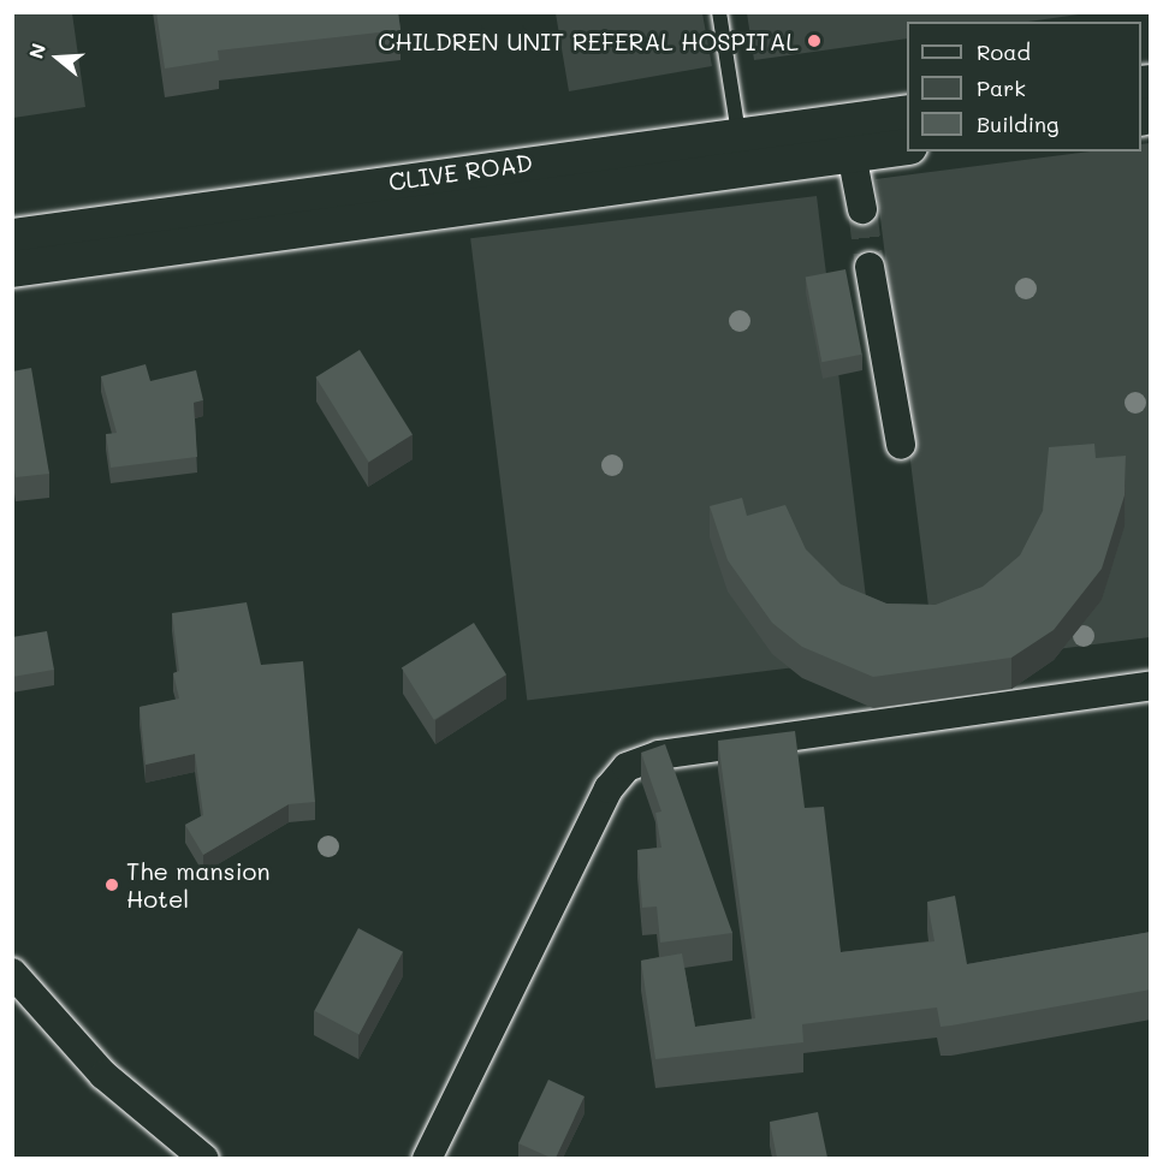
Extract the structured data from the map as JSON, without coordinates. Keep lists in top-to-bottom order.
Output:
{
  "streets": {
    "street": ["CLIVE ROAD"]
  },
  "places": ["CHILDREN UNIT REFERAL HOSPITAL", "The mansion Hotel"],
  "legend": ["Road", "Park", "Building"],
  "north": "left"
}
